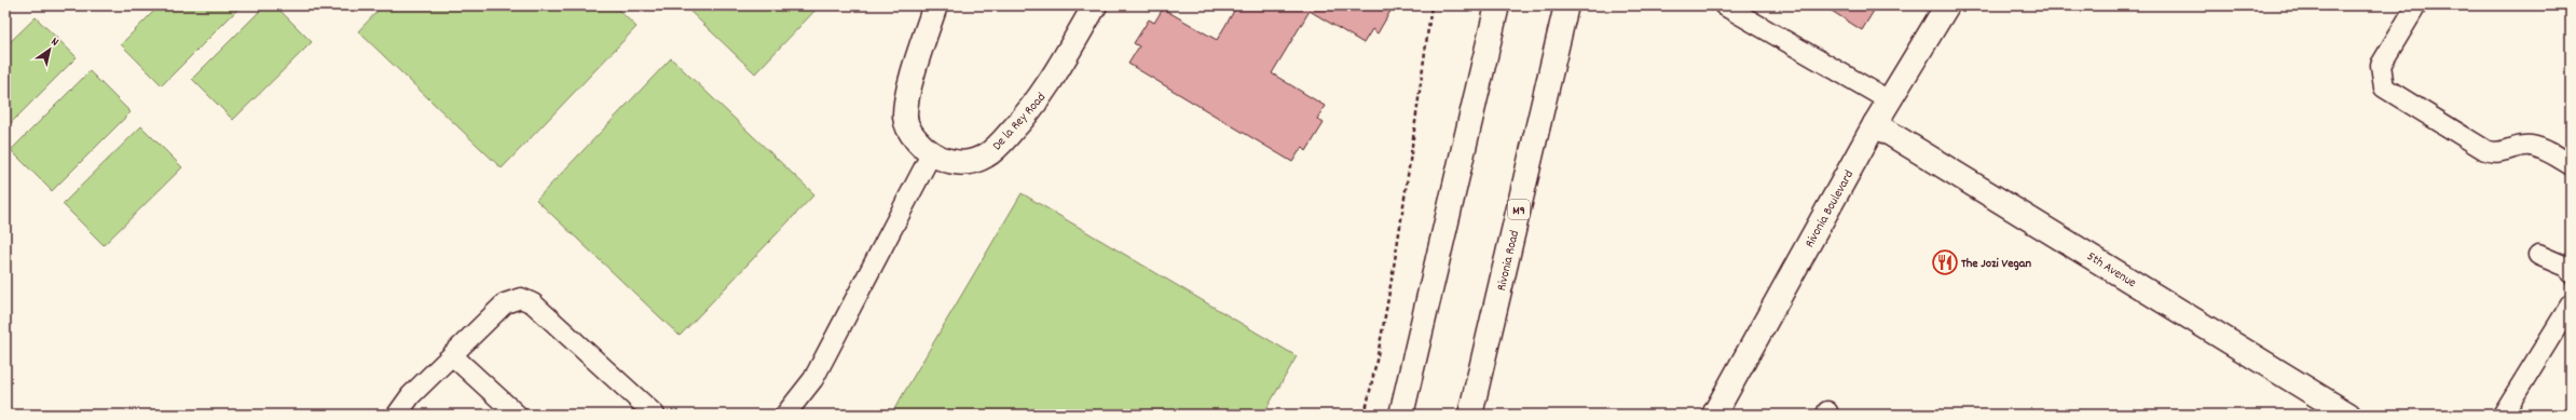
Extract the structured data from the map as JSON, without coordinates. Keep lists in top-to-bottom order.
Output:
{
  "streets": {
    "street": [
      "De la Rey Road",
      "Rivonia Boulevard",
      "M9",
      "Rivonia Road",
      "5th Avenue"
    ]
  },
  "crossings": [
    ["Rivonia Boulevard", "5th Avenue"]
  ],
  "places": {
    "restaurant": ["The Jozi Vegan"]
  },
  "north": "top right"
}
